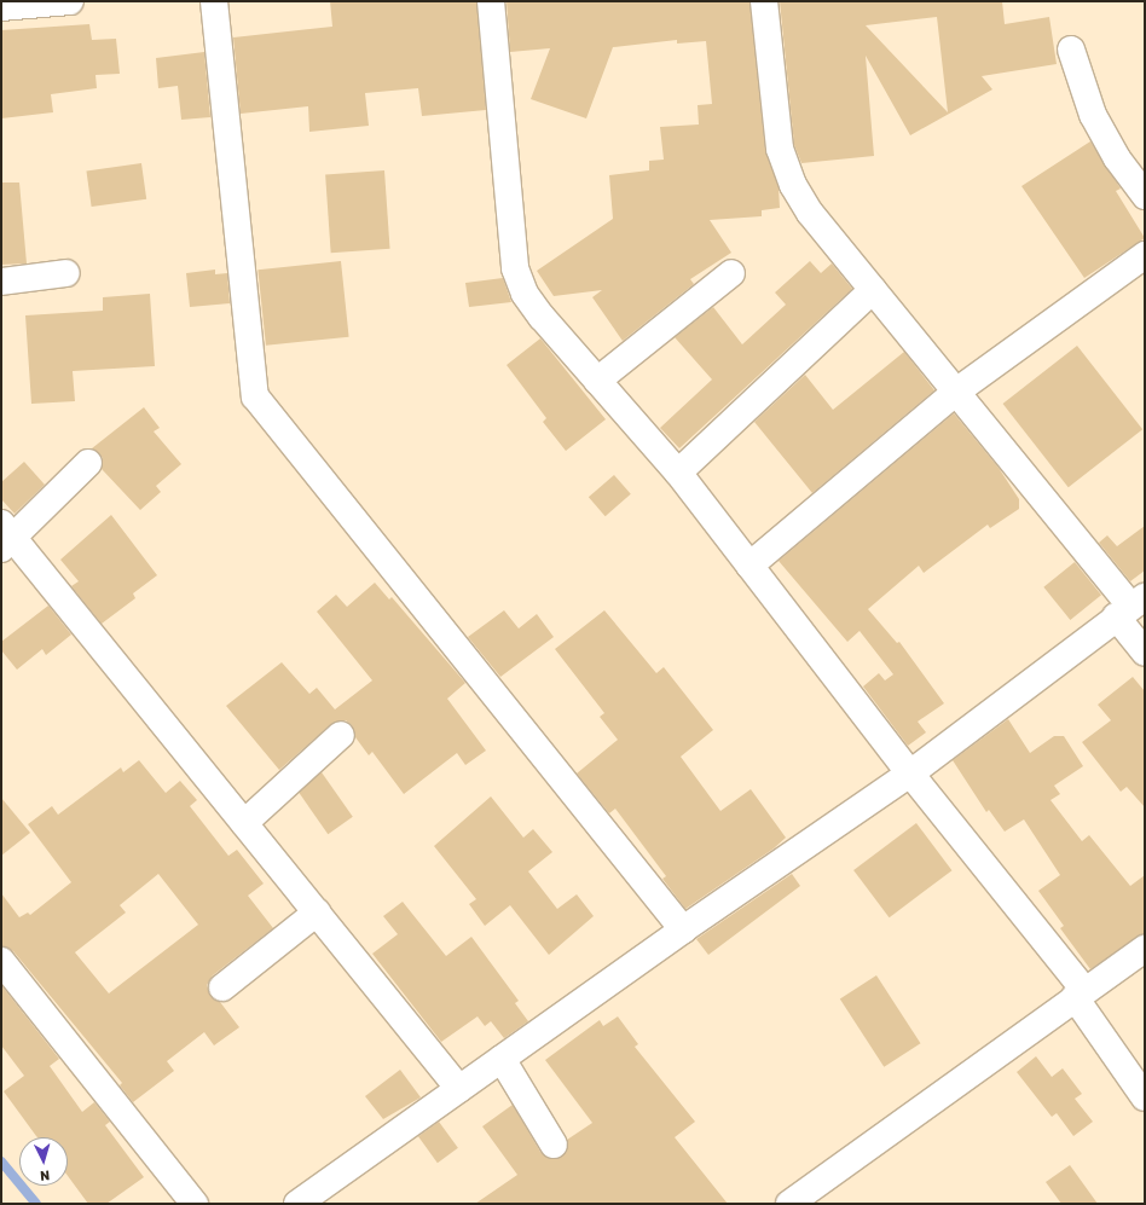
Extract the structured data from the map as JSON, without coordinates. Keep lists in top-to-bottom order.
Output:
{
  "north": "bottom"
}
